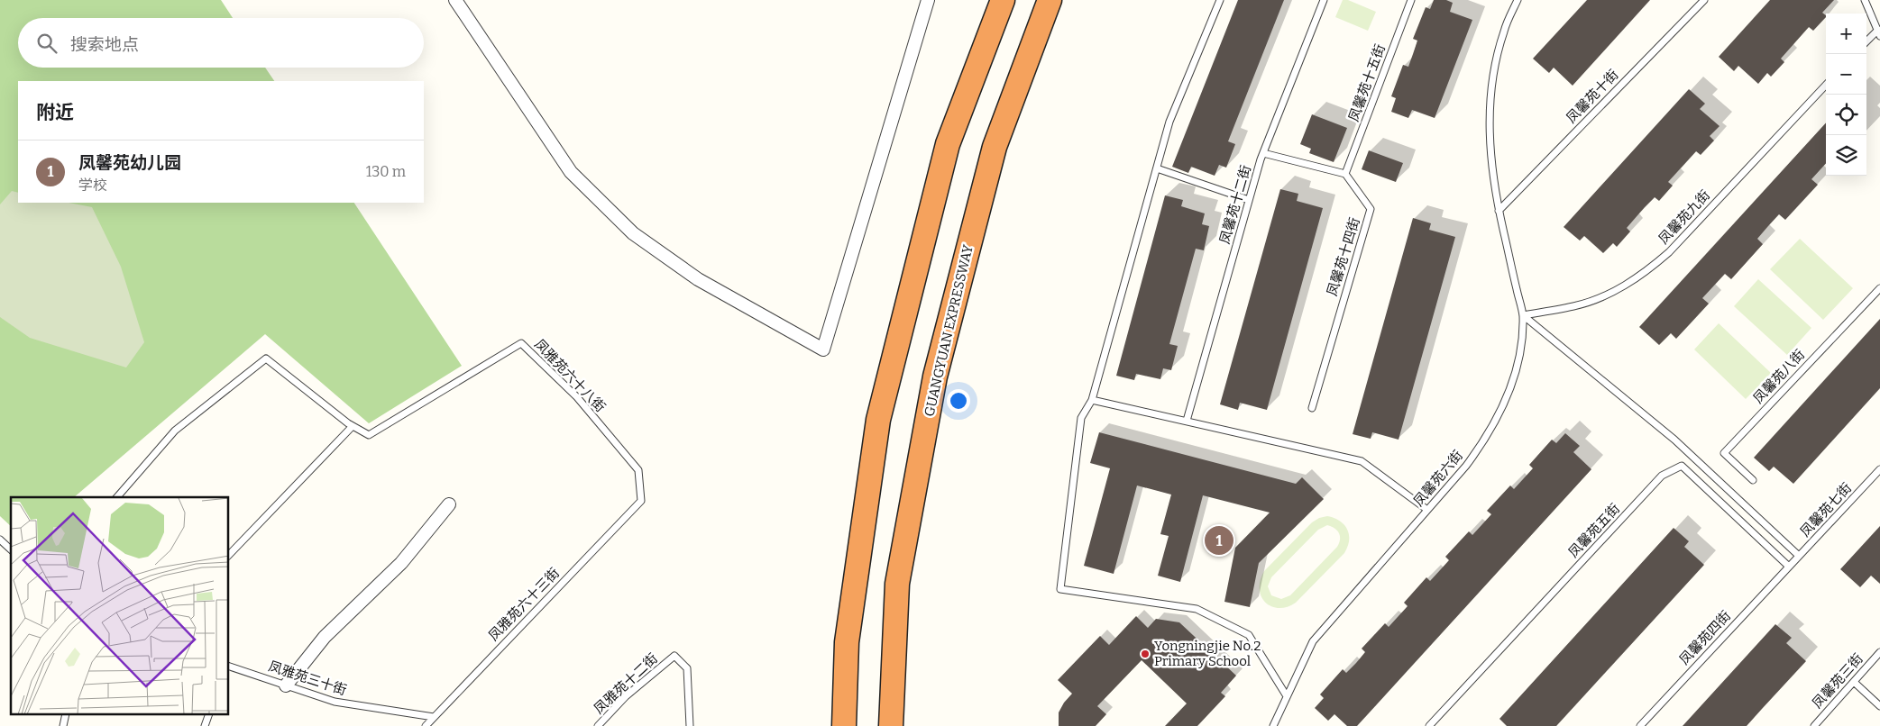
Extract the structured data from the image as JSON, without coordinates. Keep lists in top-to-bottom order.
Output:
{
  "streets": {
    "highway": ["GUANGYUAN EXPRESSWAY"],
    "lane": [
      "凤馨苑十五街",
      "凤馨苑十街",
      "凤馨苑十二街",
      "凤馨苑九街",
      "凤馨苑十四街",
      "凤雅苑六十八街",
      "凤馨苑八街",
      "凤馨苑六街",
      "凤馨苑七街",
      "凤馨苑五街",
      "凤雅苑六十三街",
      "凤馨苑四街",
      "凤雅苑三十街",
      "凤馨苑三街",
      "凤雅苑十二街"
    ]
  },
  "crossings": [
    ["凤馨苑十五街", "凤馨苑十四街"],
    ["凤馨苑十街", "凤馨苑六街"],
    ["凤馨苑九街", "凤馨苑六街"],
    ["凤雅苑六十八街", "凤雅苑六十三街"],
    ["凤馨苑七街", "凤馨苑五街"],
    ["凤馨苑七街", "凤馨苑四街"],
    ["凤馨苑五街", "凤馨苑四街"],
    ["凤雅苑六十三街", "凤雅苑三十街"]
  ],
  "places": ["Yongningjie No.2 Primary School"],
  "page": {
    "map_buttons": ["+", "−"],
    "search": "搜索地点",
    "heading": "附近",
    "list": [
      {
        "mark": "1",
        "name": "凤馨苑幼儿园",
        "note": "学校",
        "value": "130 m"
      }
    ],
    "pins": "1"
  }
}
